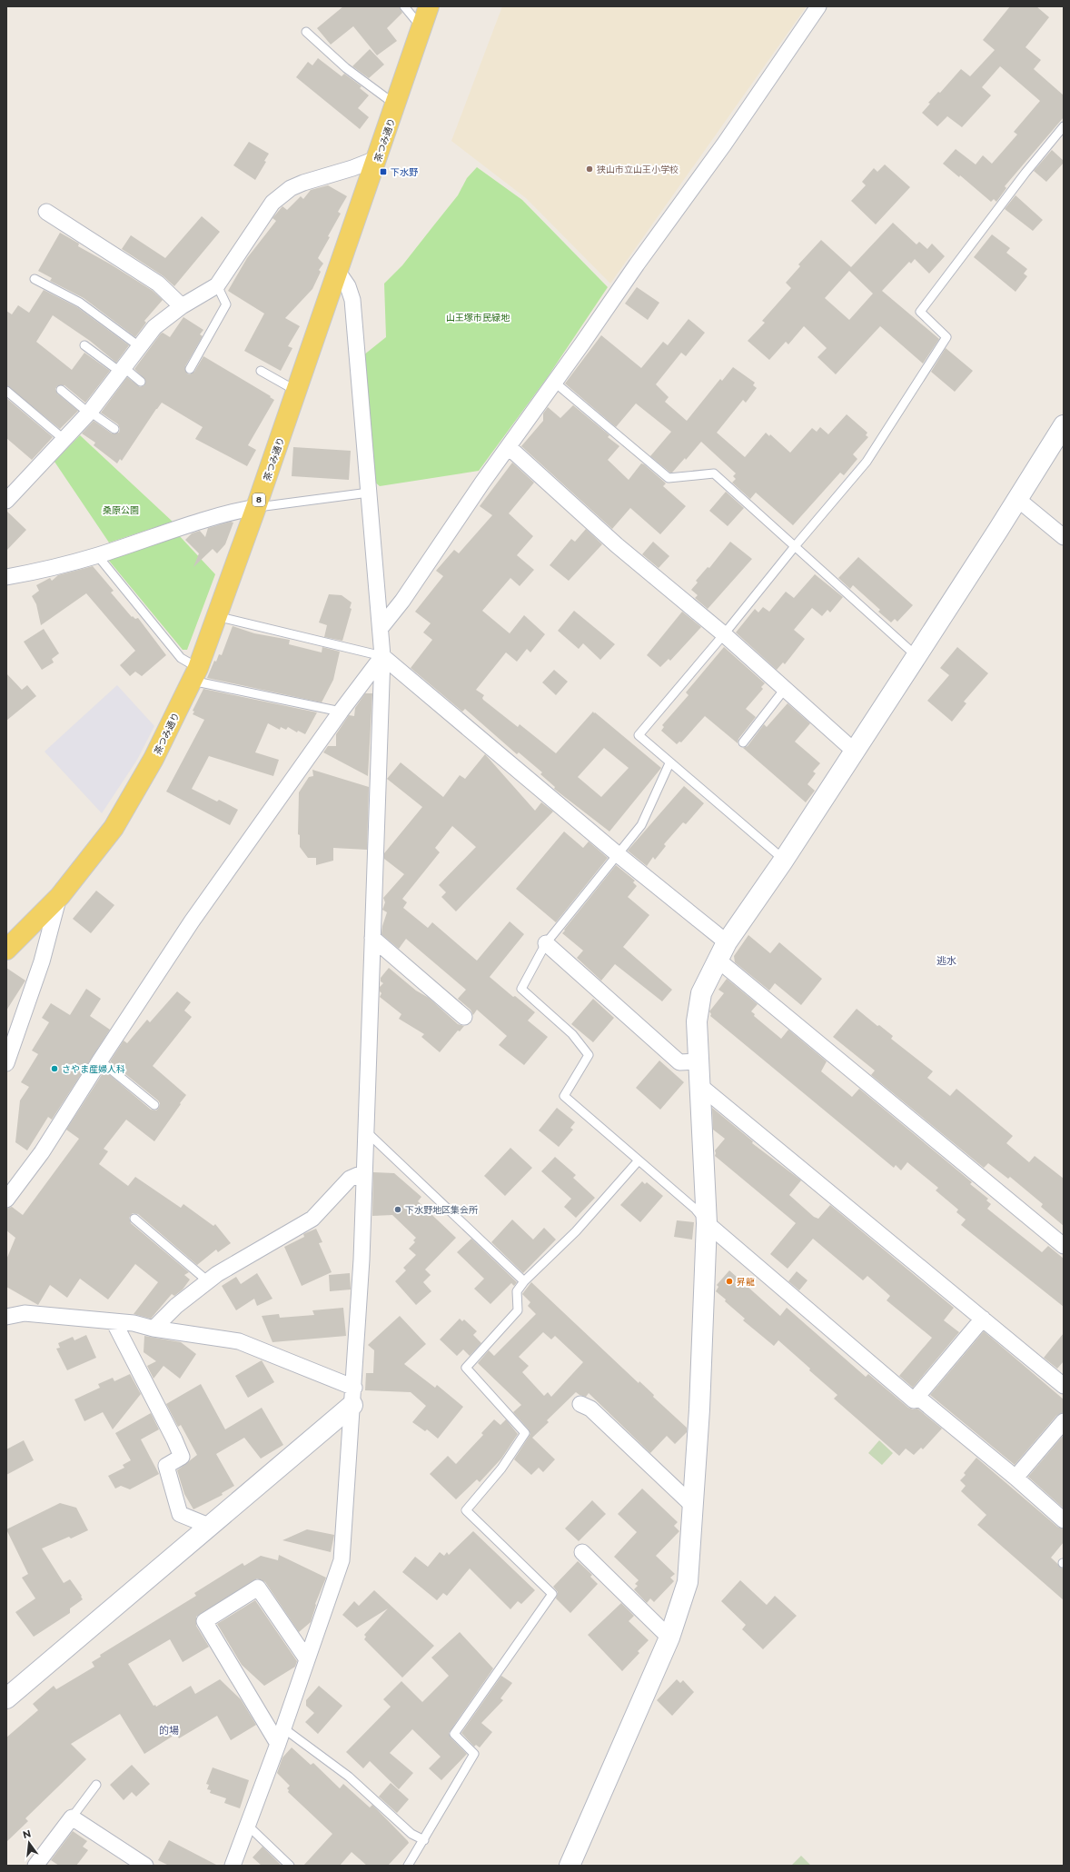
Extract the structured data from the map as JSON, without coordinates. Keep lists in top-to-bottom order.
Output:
{
  "streets": {
    "main road": ["茶つみ通り", "8"]
  },
  "districts": ["逃水", "的場"],
  "parks": ["山王塚市民緑地", "桑原公園"],
  "places": {
    "other": [
      "狭山市立山王小学校",
      "さやま産婦人科",
      "下水野地区集会所",
      "昇龍"
    ],
    "transit": ["下水野"]
  },
  "north": "top"
}
